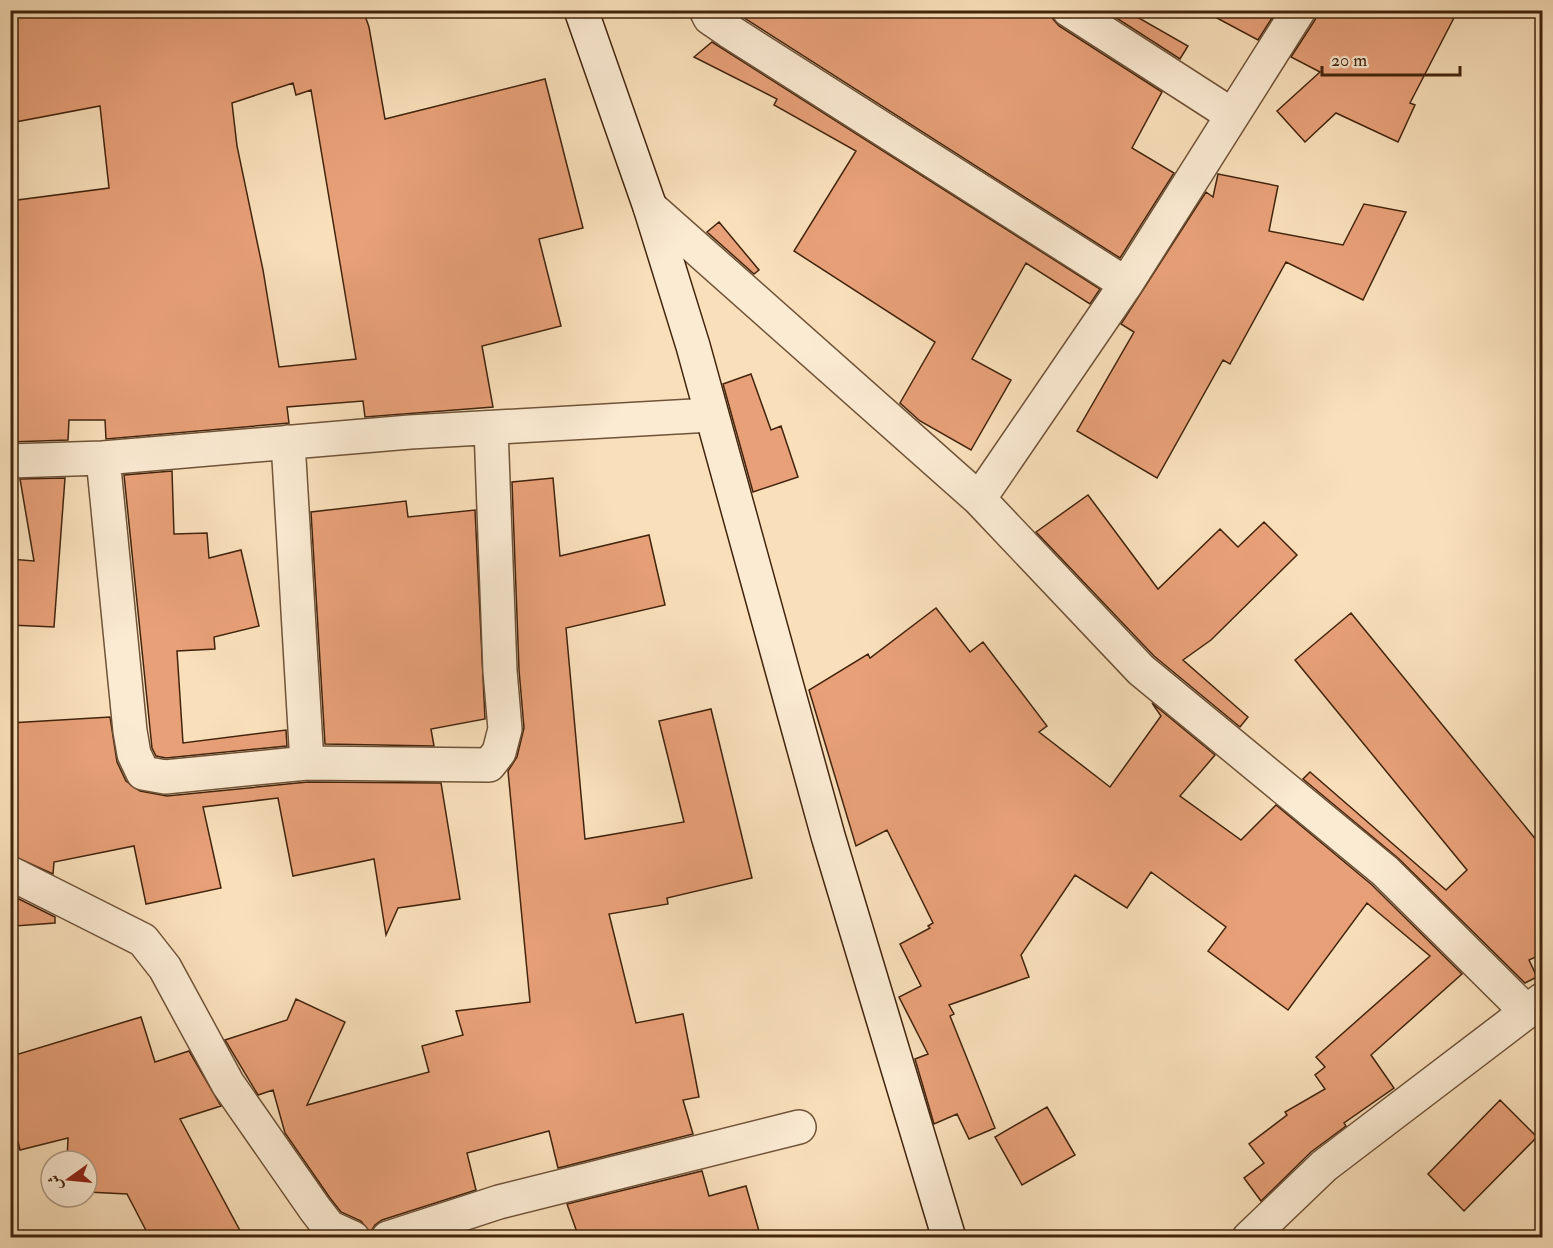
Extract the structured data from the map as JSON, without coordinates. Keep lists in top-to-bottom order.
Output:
{
  "scale_bar": "20 m",
  "north": "left"
}
